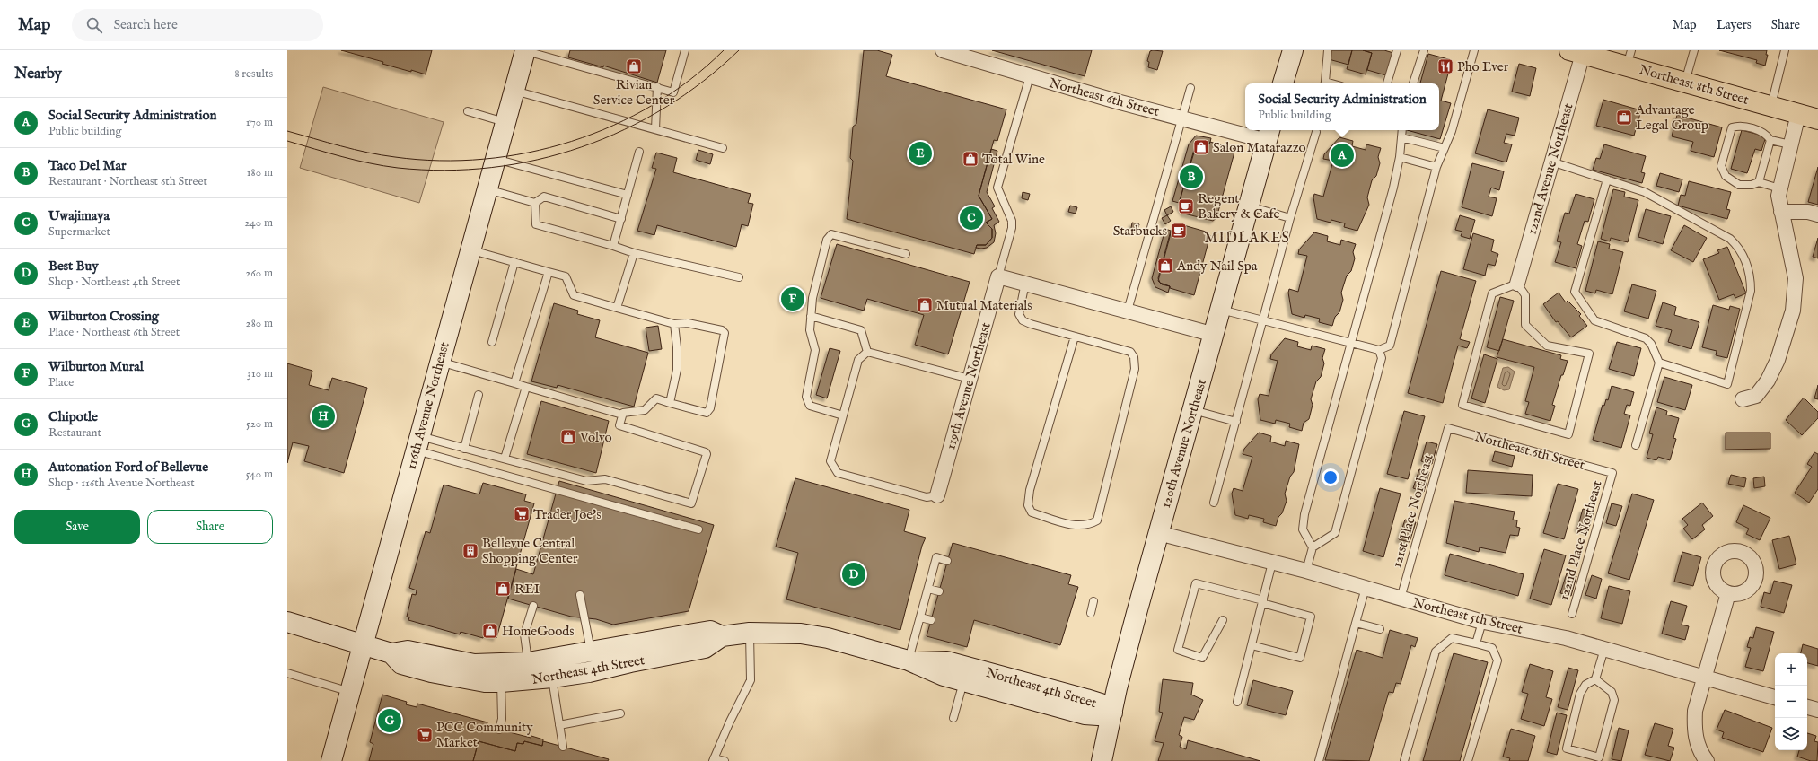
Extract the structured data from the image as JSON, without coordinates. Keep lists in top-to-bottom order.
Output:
{
  "streets": {
    "main road": [
      "Northeast 8th Street",
      "116th Avenue Northeast",
      "120th Avenue Northeast",
      "Northeast 4th Street"
    ],
    "street": [
      "Northeast 6th Street",
      "122nd Avenue Northeast",
      "119th Avenue Northeast",
      "Northeast 5th Street"
    ],
    "lane": ["121st Place Northeast", "122nd Place Northeast"]
  },
  "crossings": [
    ["Northeast 8th Street", "122nd Avenue Northeast"],
    ["Northeast 6th Street", "120th Avenue Northeast"],
    ["Northeast 6th Street", "121st Place Northeast"],
    ["Northeast 6th Street", "122nd Place Northeast"],
    ["116th Avenue Northeast", "Northeast 4th Street"],
    ["120th Avenue Northeast", "Northeast 5th Street"],
    ["120th Avenue Northeast", "Northeast 4th Street"],
    ["121st Place Northeast", "Northeast 5th Street"]
  ],
  "districts": ["MIDLAKES"],
  "places": {
    "shop": [
      "Rivian Service Center",
      "Salon Matarazzo",
      "Total Wine",
      "Andy Nail Spa",
      "Mutual Materials",
      "Volvo",
      "REI",
      "HomeGoods"
    ],
    "restaurant": ["Pho Ever"],
    "office": ["Advantage Legal Group"],
    "cafe": ["Regent Bakery & Cafe", "Starbucks"],
    "supermarket": ["Trader Joe's", "PCC Community Market"],
    "building": ["Bellevue Central Shopping Center"]
  },
  "page": {
    "header": "Map",
    "search": "Search here",
    "nav": ["Map", "Layers", "Share"],
    "heading": ["Nearby", "8 results"],
    "popup": ["Social Security Administration", "Public building"],
    "list": [
      {
        "mark": "A",
        "name": "Social Security Administration",
        "note": "Public building",
        "value": "170 m"
      },
      {
        "mark": "B",
        "name": "Taco Del Mar",
        "note": "Restaurant · Northeast 6th Street",
        "value": "180 m"
      },
      {
        "mark": "C",
        "name": "Uwajimaya",
        "note": "Supermarket",
        "value": "240 m"
      },
      {
        "mark": "D",
        "name": "Best Buy",
        "note": "Shop · Northeast 4th Street",
        "value": "260 m"
      },
      {
        "mark": "E",
        "name": "Wilburton Crossing",
        "note": "Place · Northeast 6th Street",
        "value": "280 m"
      },
      {
        "mark": "F",
        "name": "Wilburton Mural",
        "note": "Place",
        "value": "310 m"
      },
      {
        "mark": "G",
        "name": "Chipotle",
        "note": "Restaurant",
        "value": "520 m"
      },
      {
        "mark": "H",
        "name": "Autonation Ford of Bellevue",
        "note": "Shop · 116th Avenue Northeast",
        "value": "540 m"
      }
    ],
    "pins": [
      "E",
      "A",
      "B",
      "C",
      "F",
      "H",
      "D",
      "G"
    ],
    "buttons": ["Save", "Share"],
    "map_buttons": ["+", "−"]
  }
}
